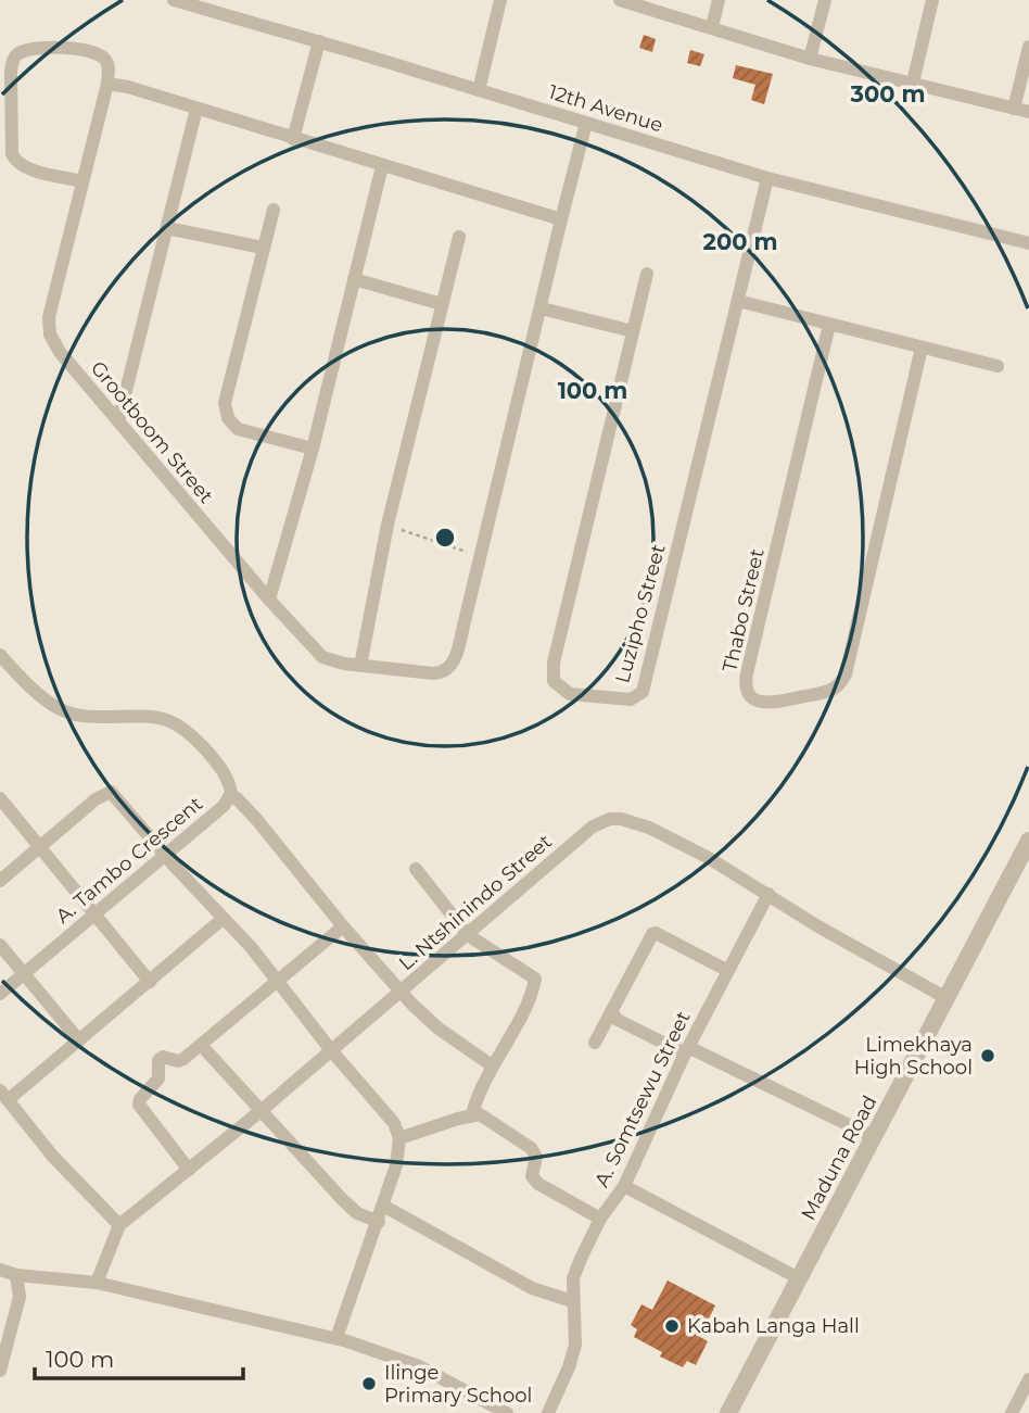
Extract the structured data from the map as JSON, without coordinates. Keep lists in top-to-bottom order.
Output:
{
  "streets": {
    "street": [
      "12th Avenue",
      "Grootboom Street",
      "Thabo Street",
      "Luzipho Street",
      "A. Tambo Crescent",
      "L. Ntshinindo Street",
      "A. Somtsewu Street",
      "Maduna Road"
    ]
  },
  "crossings": [
    ["12th Avenue", "Grootboom Street"],
    ["12th Avenue", "Luzipho Street"],
    ["L. Ntshinindo Street", "A. Somtsewu Street"],
    ["L. Ntshinindo Street", "Maduna Road"]
  ],
  "places": ["Limekhaya High School", "Kabah Langa Hall", "Ilinge Primary School"],
  "scale_bar": "100 m",
  "rings": ["300 m", "200 m", "100 m"]
}
